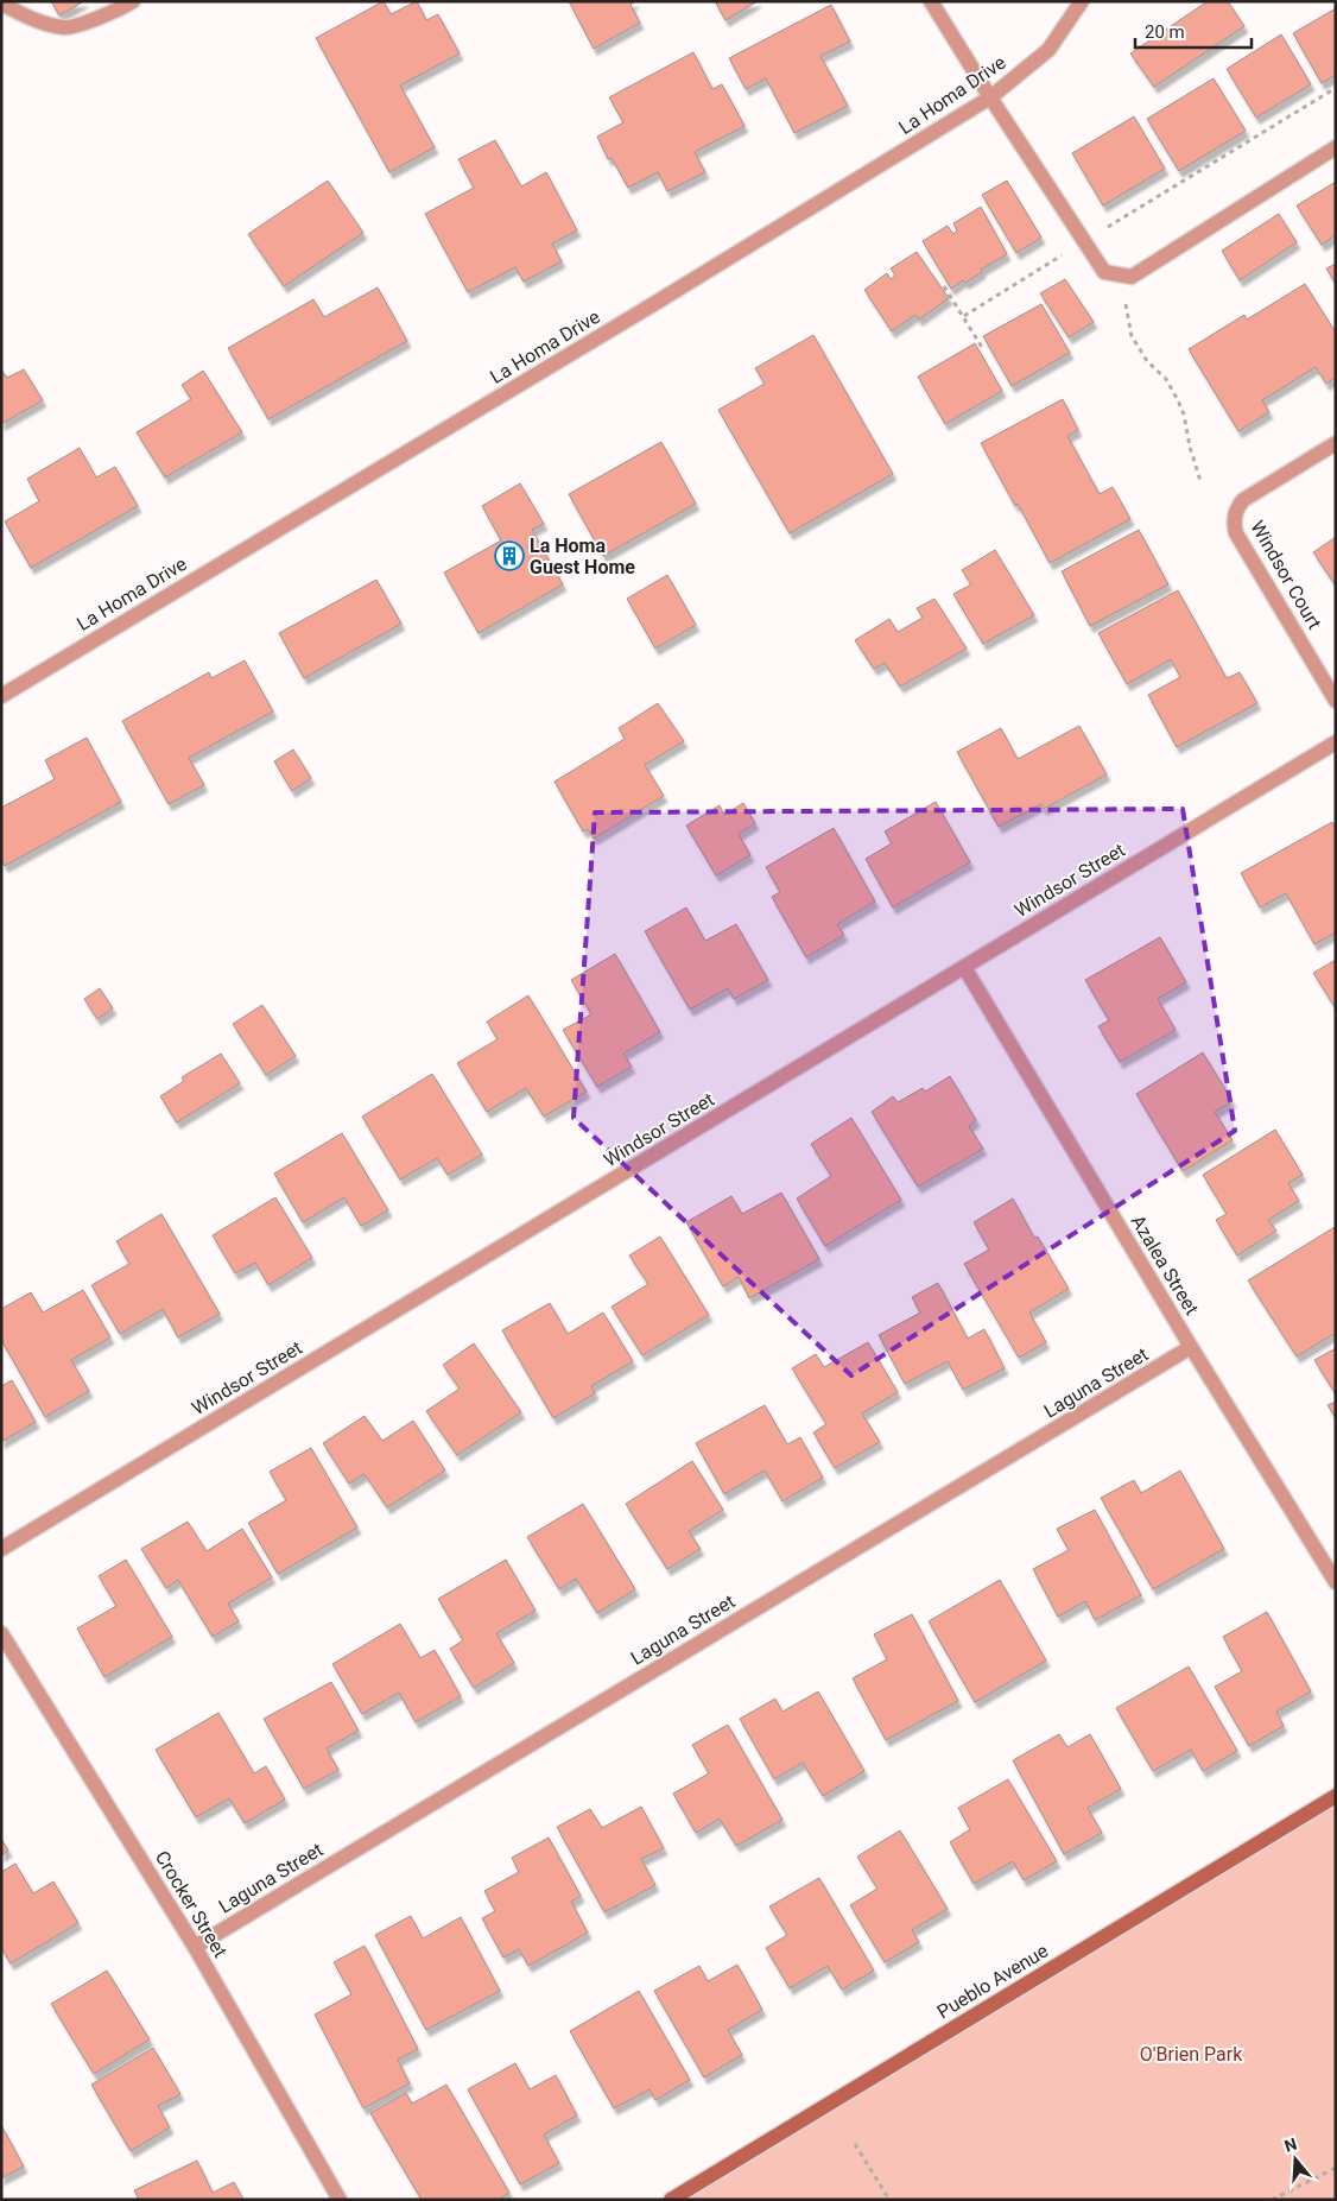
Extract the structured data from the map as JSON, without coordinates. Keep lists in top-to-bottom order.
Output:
{
  "streets": {
    "street": [
      "La Homa Drive",
      "Windsor Court",
      "Windsor Street",
      "Azalea Street",
      "Laguna Street",
      "Crocker Street",
      "Pueblo Avenue"
    ]
  },
  "crossings": [
    ["Windsor Street", "Azalea Street"],
    ["Azalea Street", "Laguna Street"],
    ["Laguna Street", "Crocker Street"]
  ],
  "parks": ["O'Brien Park"],
  "places": {
    "building": ["La Homa Guest Home"]
  },
  "scale_bar": "20 m",
  "north": "top"
}
